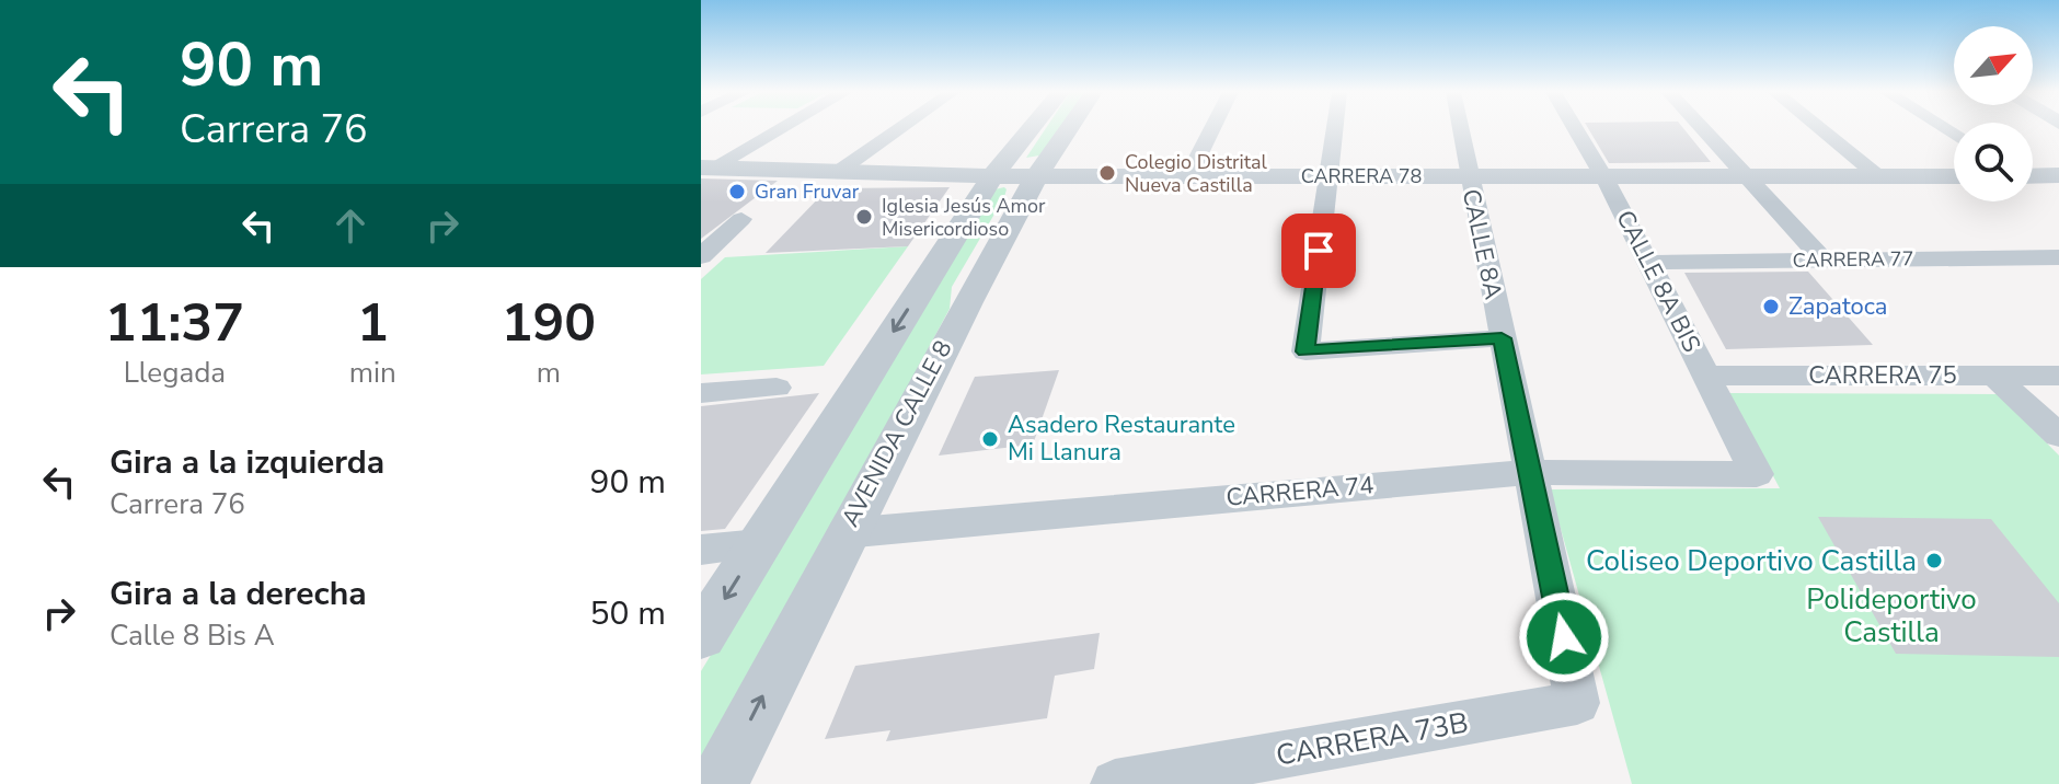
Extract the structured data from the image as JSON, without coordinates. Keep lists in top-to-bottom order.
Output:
{
  "streets": {
    "street": [
      "CARRERA 78",
      "CALLE 8A",
      "CARRERA 77",
      "CALLE 8A BIS",
      "CARRERA 75",
      "AVENIDA CALLE 8",
      "CARRERA 74",
      "CARRERA 73B"
    ]
  },
  "crossings": [
    ["CARRERA 78", "CALLE 8A"],
    ["CARRERA 78", "CALLE 8A BIS"],
    ["CARRERA 78", "AVENIDA CALLE 8"],
    ["CALLE 8A", "CARRERA 74"],
    ["CALLE 8A", "CARRERA 73B"],
    ["CARRERA 77", "CALLE 8A BIS"],
    ["CALLE 8A BIS", "CARRERA 75"],
    ["CALLE 8A BIS", "CARRERA 74"],
    ["AVENIDA CALLE 8", "CARRERA 74"]
  ],
  "parks": ["Polideportivo Castilla"],
  "places": [
    "Colegio Distrital Nueva Castilla",
    "Gran Fruvar",
    "Iglesia Jesús Amor Misericordioso",
    "Zapatoca",
    "Asadero Restaurante Mi Llanura",
    "Coliseo Deportivo Castilla"
  ],
  "north": "top right",
  "page": {
    "turn": ["90 m", "Carrera 76"],
    "eta": [
      "11:37",
      "Llegada",
      "1",
      "min",
      "190",
      "m"
    ],
    "list": [
      {
        "name": "Gira a la izquierda",
        "note": "Carrera 76",
        "value": "90 m"
      },
      {
        "name": "Gira a la derecha",
        "note": "Calle 8 Bis A",
        "value": "50 m"
      }
    ]
  }
}
